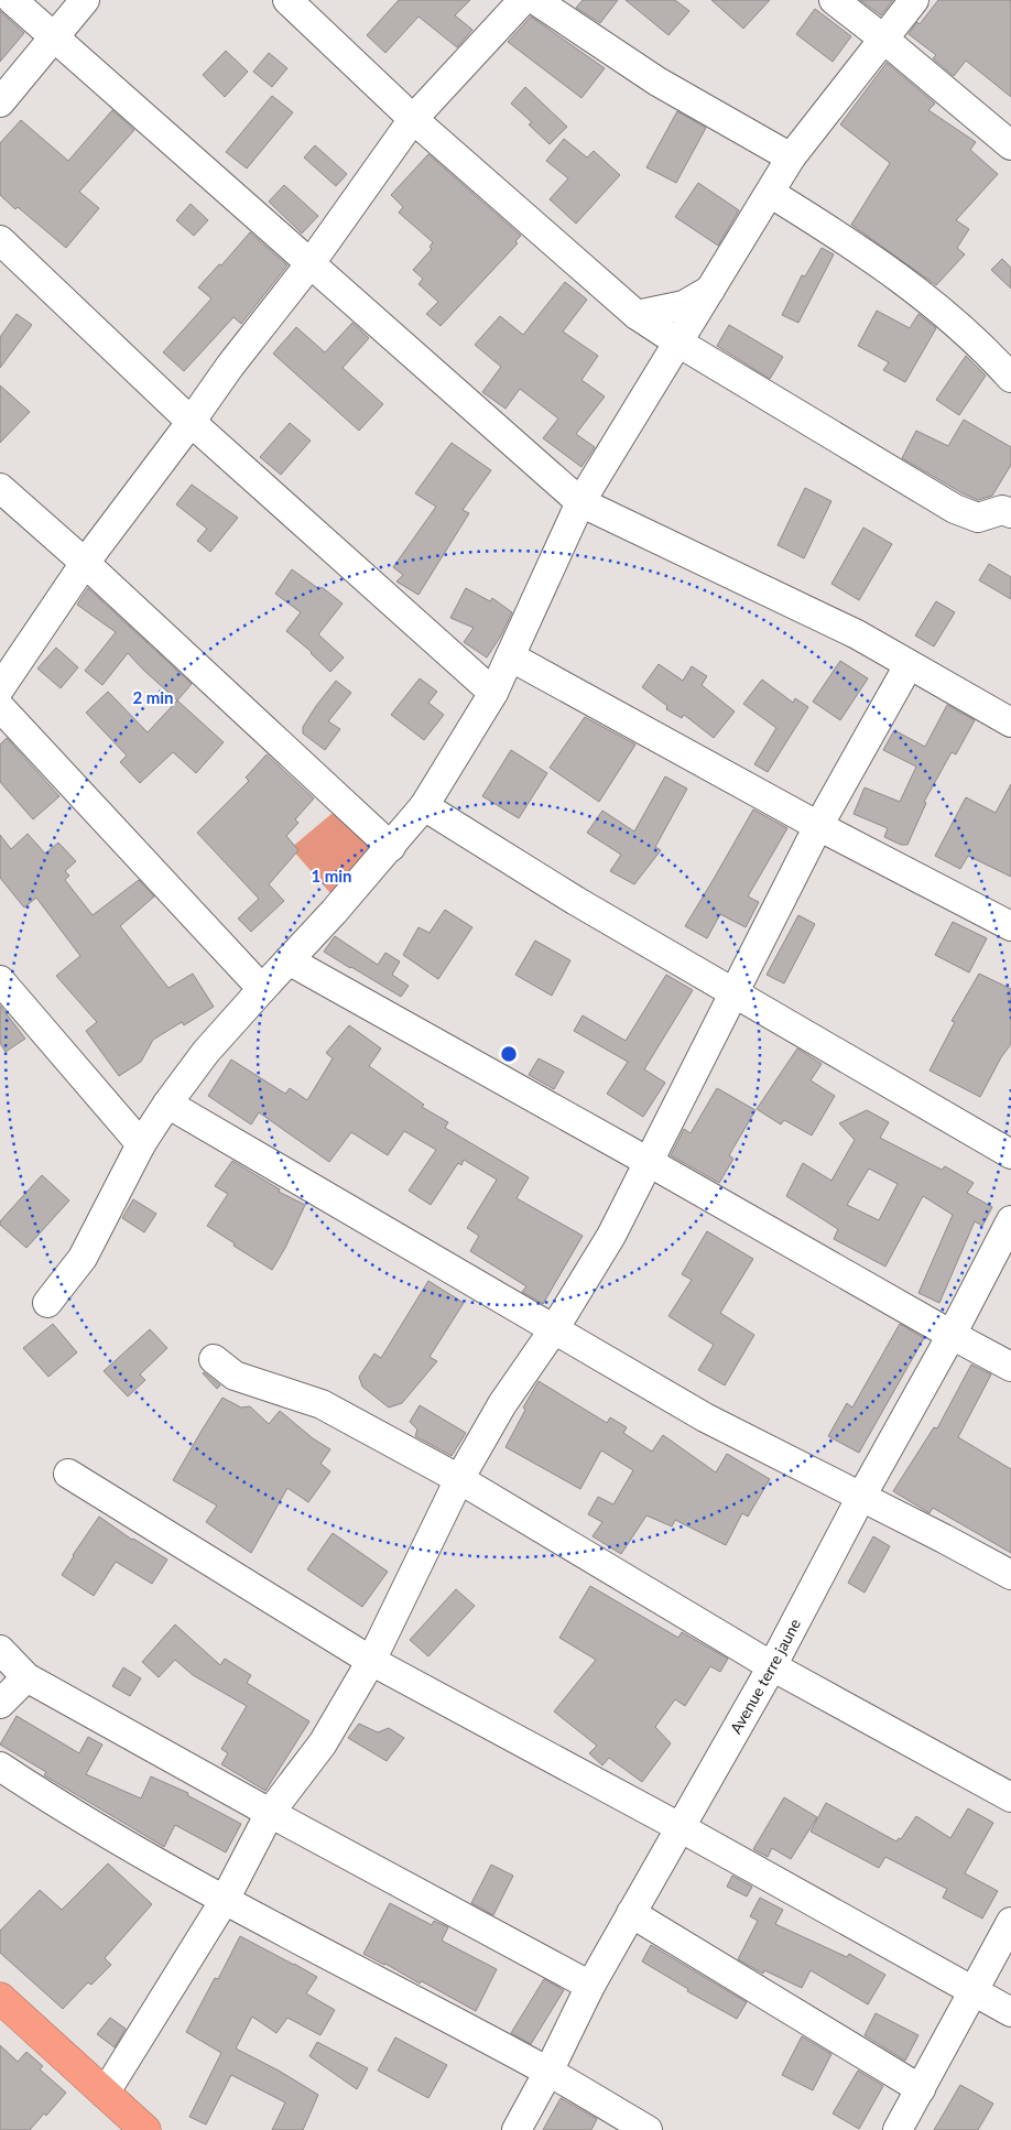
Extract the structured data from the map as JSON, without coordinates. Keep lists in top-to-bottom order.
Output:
{
  "streets": {
    "street": ["Avenue terre jaune"]
  },
  "rings": ["2 min", "1 min"]
}
